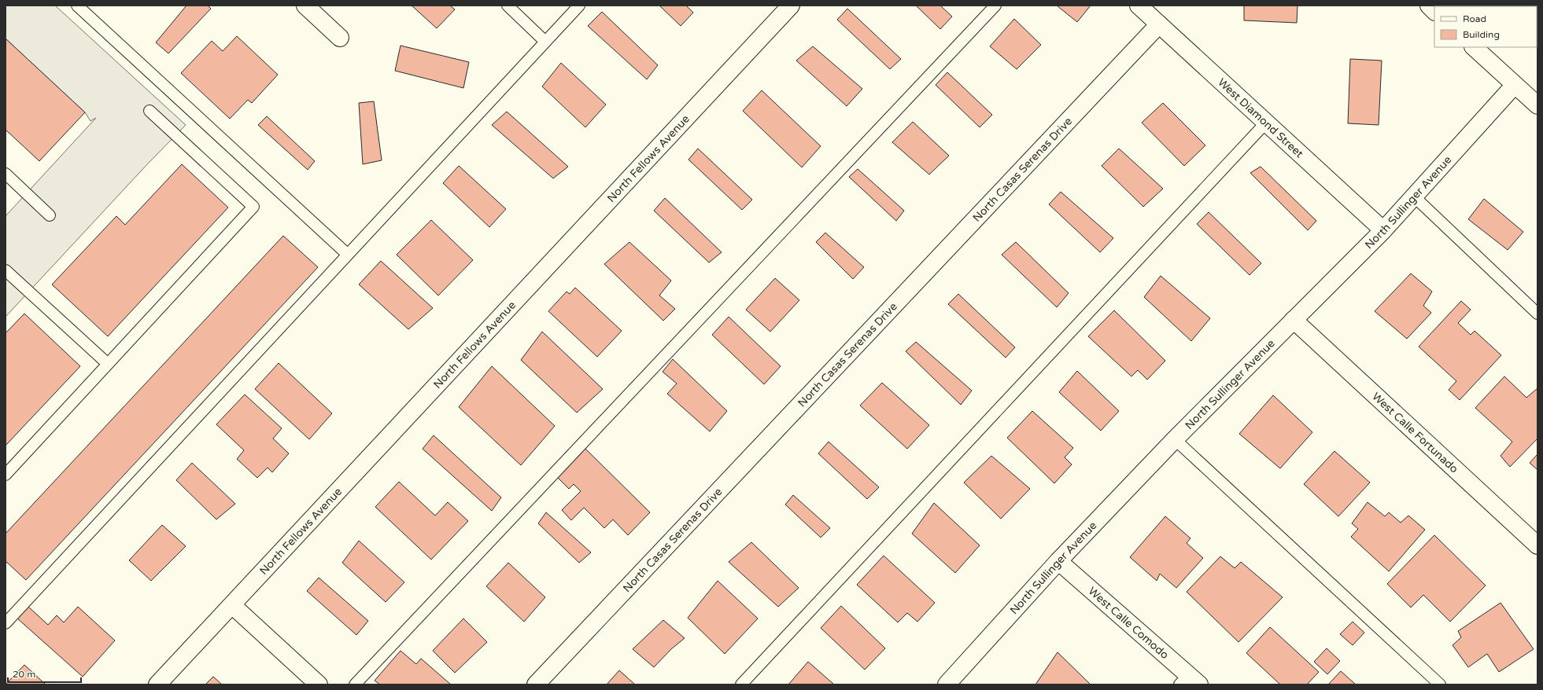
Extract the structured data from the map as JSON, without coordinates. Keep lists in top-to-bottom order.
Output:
{
  "streets": {
    "street": [
      "West Diamond Street",
      "North Fellows Avenue",
      "North Casas Serenas Drive",
      "North Sullinger Avenue",
      "West Calle Fortunado",
      "West Calle Comodo"
    ]
  },
  "crossings": [
    ["West Diamond Street", "North Casas Serenas Drive"],
    ["West Diamond Street", "North Sullinger Avenue"],
    ["North Sullinger Avenue", "West Calle Fortunado"],
    ["North Sullinger Avenue", "West Calle Comodo"]
  ],
  "legend": ["Road", "Building"],
  "scale_bar": "20 m"
}
